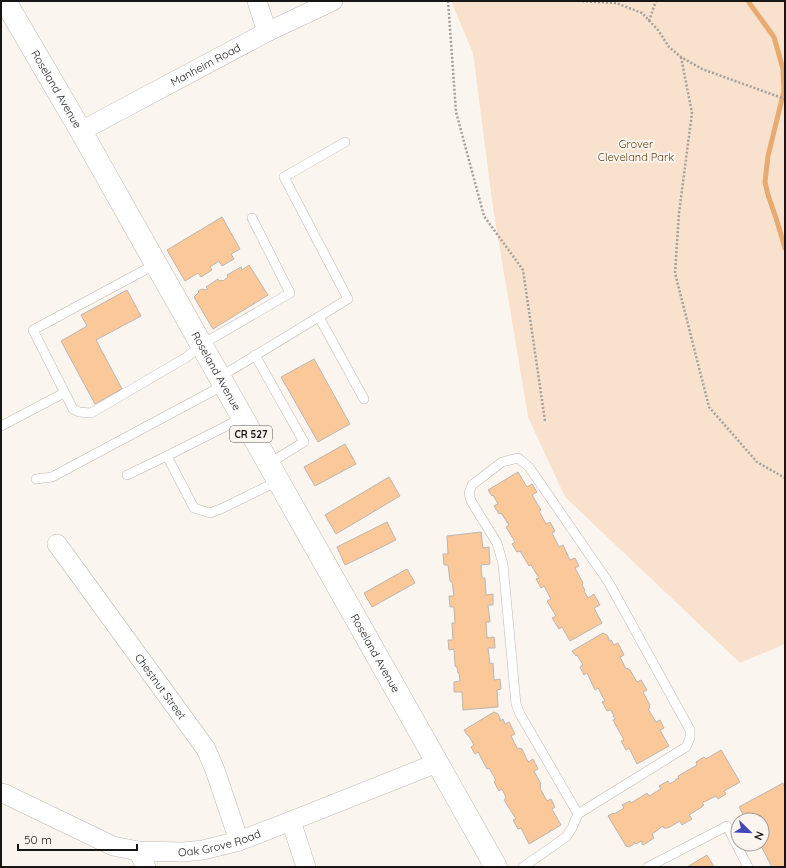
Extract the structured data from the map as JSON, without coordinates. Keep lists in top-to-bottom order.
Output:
{
  "streets": {
    "main road": ["Roseland Avenue", "CR 527"],
    "street": ["Manheim Road", "Chestnut Street", "Oak Grove Road"]
  },
  "crossings": [
    ["Manheim Road", "Roseland Avenue"],
    ["Roseland Avenue", "Oak Grove Road"],
    ["Chestnut Street", "Oak Grove Road"]
  ],
  "parks": ["Grover Cleveland Park"],
  "scale_bar": "50 m",
  "north": "bottom right"
}
